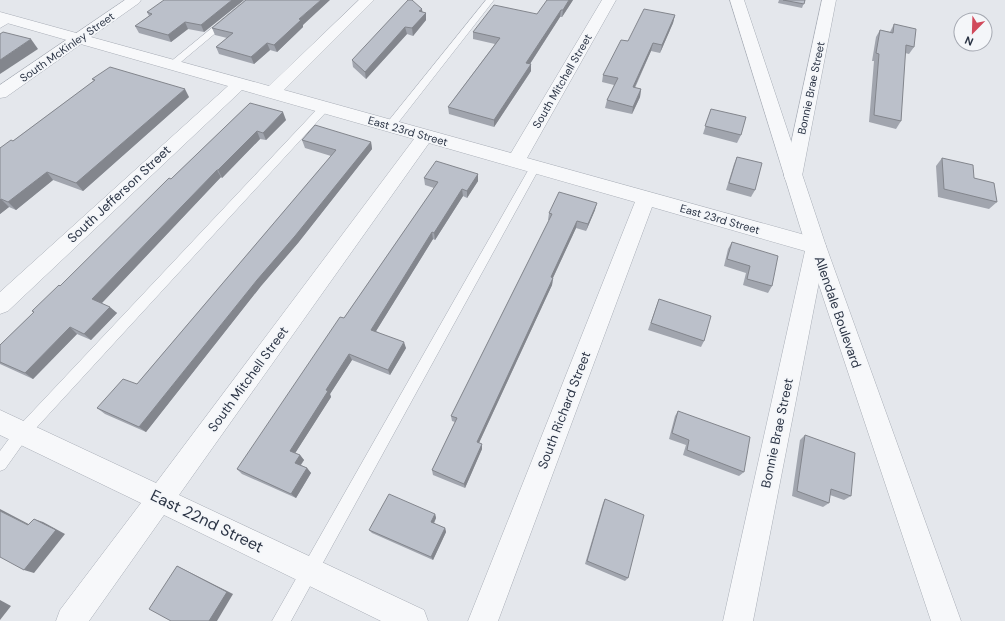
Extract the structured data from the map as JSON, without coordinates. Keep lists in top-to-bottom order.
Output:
{
  "streets": {
    "street": [
      "South McKinley Street",
      "South Mitchell Street",
      "Bonnie Brae Street",
      "East 23rd Street",
      "South Jefferson Street",
      "Allendale Boulevard",
      "South Richard Street",
      "East 22nd Street"
    ]
  },
  "crossings": [
    ["South McKinley Street", "East 23rd Street"],
    ["South Mitchell Street", "East 23rd Street"],
    ["South Mitchell Street", "East 22nd Street"],
    ["Bonnie Brae Street", "East 23rd Street"],
    ["Bonnie Brae Street", "Allendale Boulevard"],
    ["East 23rd Street", "South Jefferson Street"],
    ["East 23rd Street", "Allendale Boulevard"],
    ["East 23rd Street", "South Richard Street"]
  ],
  "north": "bottom left"
}
